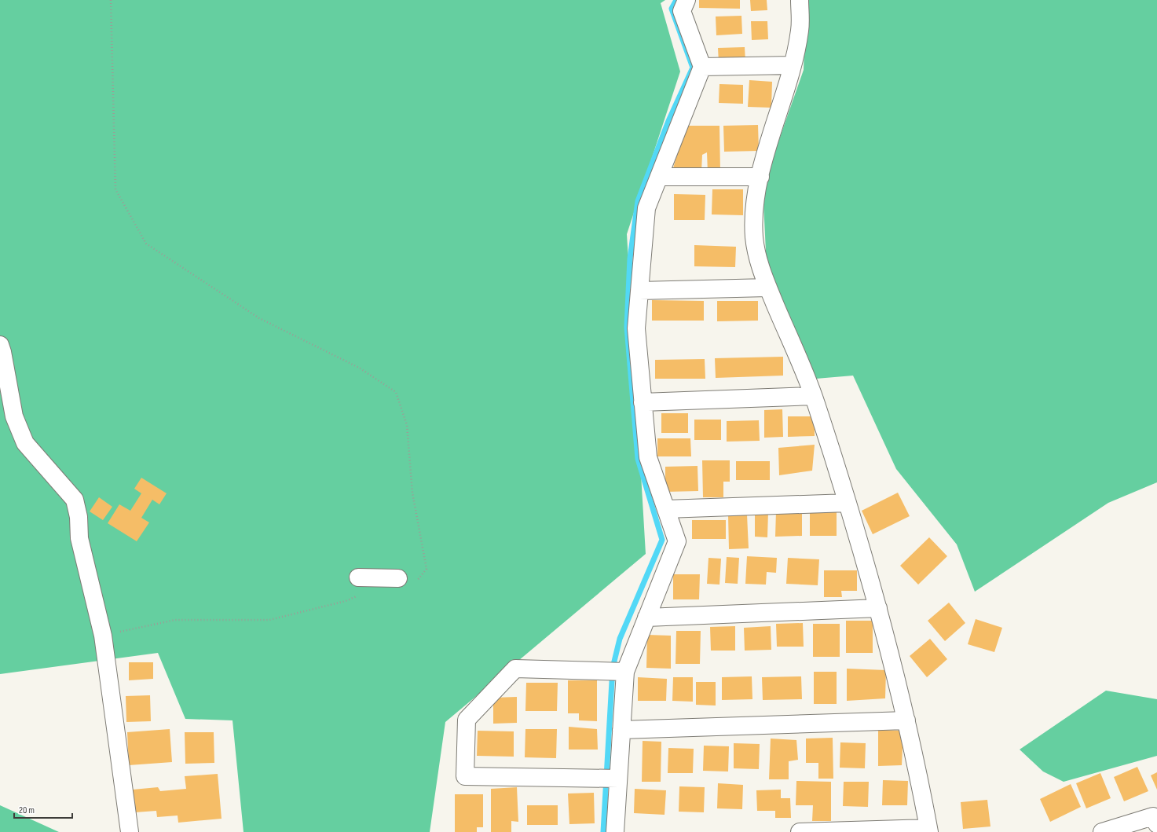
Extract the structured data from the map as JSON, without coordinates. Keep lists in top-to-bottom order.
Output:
{
  "scale_bar": "20 m"
}
